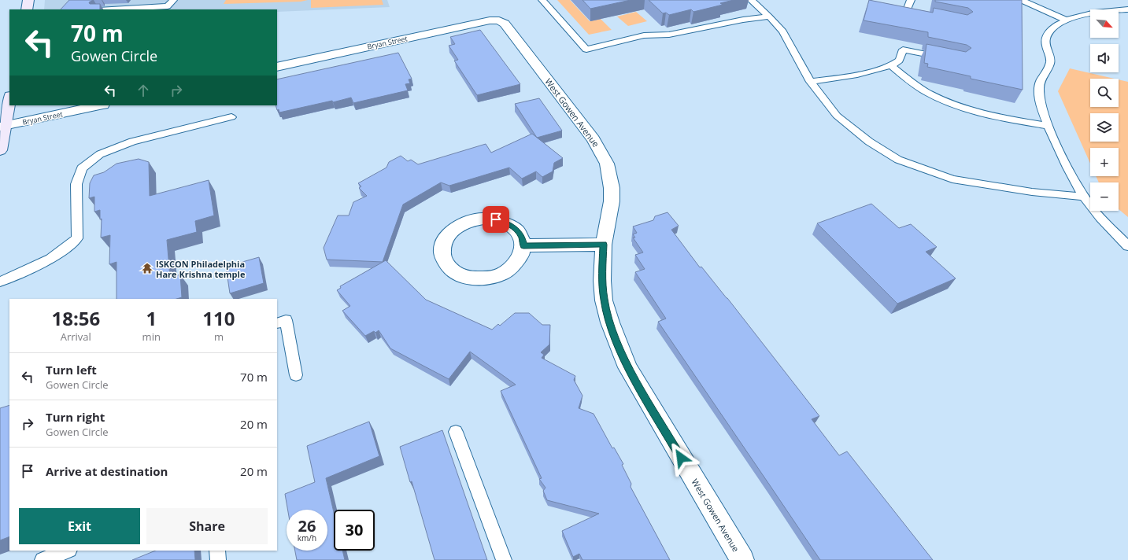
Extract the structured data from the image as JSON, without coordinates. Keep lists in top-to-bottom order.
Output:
{
  "streets": {
    "street": ["Bryan Street", "West Gowen Avenue"]
  },
  "crossings": [
    ["Bryan Street", "West Gowen Avenue"]
  ],
  "places": {
    "temple": ["ISKCON Philadelphia Hare Krishna temple"]
  },
  "north": "bottom right",
  "page": {
    "map_buttons": ["+", "−"],
    "turn": ["70 m", "Gowen Circle"],
    "eta": [
      "18:56",
      "Arrival",
      "1",
      "min",
      "110",
      "m"
    ],
    "list": [
      {
        "name": "Turn left",
        "note": "Gowen Circle",
        "value": "70 m"
      },
      {
        "name": "Turn right",
        "note": "Gowen Circle",
        "value": "20 m"
      },
      {
        "name": "Arrive at destination",
        "value": "20 m"
      }
    ],
    "buttons": ["Exit", "Share"],
    "speed": "26 km/h",
    "limit": "30"
  }
}
